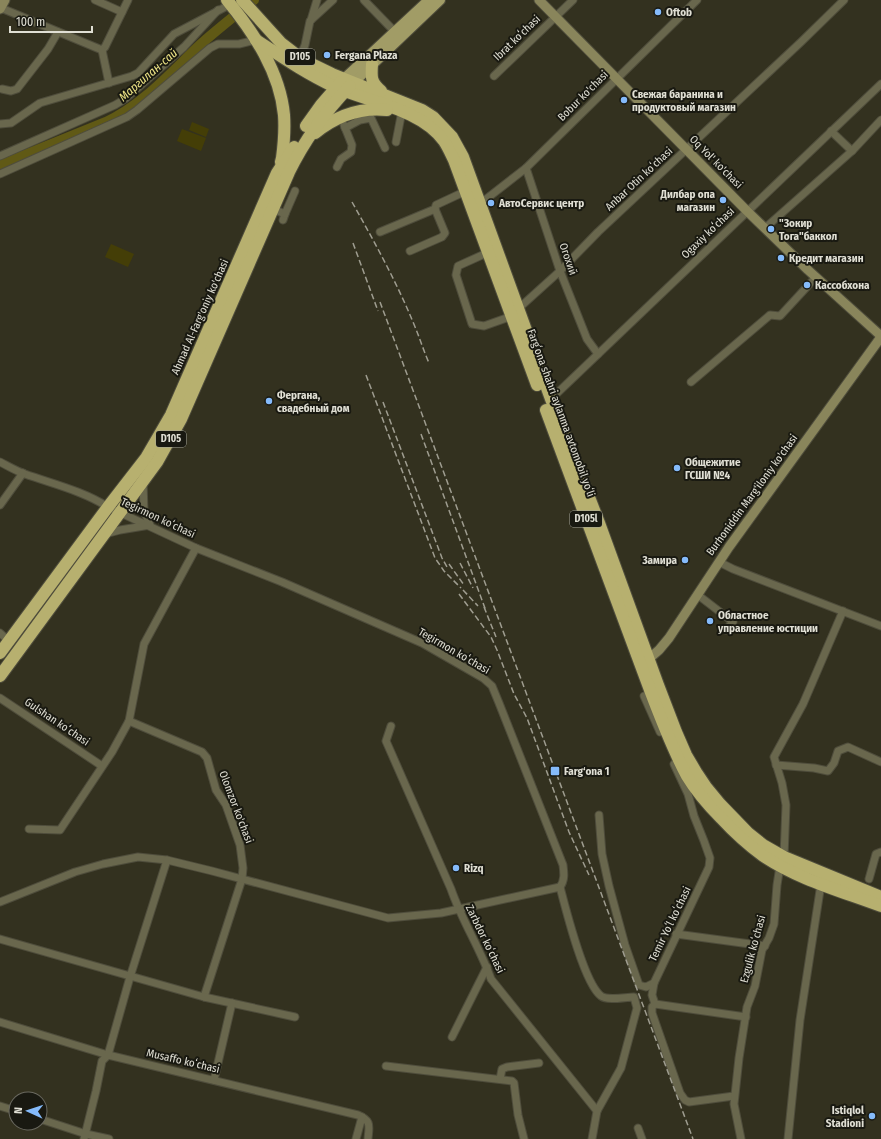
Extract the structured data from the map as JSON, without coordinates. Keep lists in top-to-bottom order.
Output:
{
  "streets": {
    "highway": [
      "D105",
      "Ahmad Al-Farg'oniy ko'chasi",
      "Fargʻona shahri aylanma avtomobil yoʻli",
      "D105l"
    ],
    "street": [
      "Ibrat koʻchasi",
      "Bobur ko'chasi",
      "Oq Yol' ko'chasi",
      "Anbar Otin koʻchasi",
      "Ogaxiy koʻchasi",
      "Огохий",
      "Burhoniddin Marg'iloniy ko'chasi",
      "Tegirmon koʻchasi",
      "Gulshan koʻchasi",
      "Olomzor ko'chasi",
      "Temir Yoʻl koʻchasi",
      "Zarbdor koʻchasi",
      "Ezgulik koʻchasi",
      "Musaffo koʻchasi"
    ]
  },
  "crossings": [
    ["Ibrat koʻchasi", "Oq Yol' ko'chasi"],
    ["D105", "Ahmad Al-Farg'oniy ko'chasi"],
    ["D105", "Fargʻona shahri aylanma avtomobil yoʻli"],
    ["Bobur ko'chasi", "Oq Yol' ko'chasi"],
    ["Bobur ko'chasi", "Огохий"],
    ["Bobur ko'chasi", "Fargʻona shahri aylanma avtomobil yoʻli"],
    ["Oq Yol' ko'chasi", "Anbar Otin koʻchasi"],
    ["Oq Yol' ko'chasi", "Ogaxiy koʻchasi"],
    ["Oq Yol' ko'chasi", "Burhoniddin Marg'iloniy ko'chasi"],
    ["Anbar Otin koʻchasi", "Огохий"],
    ["Anbar Otin koʻchasi", "Fargʻona shahri aylanma avtomobil yoʻli"],
    ["Ogaxiy koʻchasi", "Огохий"],
    ["Ogaxiy koʻchasi", "Fargʻona shahri aylanma avtomobil yoʻli"],
    ["Ahmad Al-Farg'oniy ko'chasi", "Fargʻona shahri aylanma avtomobil yoʻli"],
    ["Ahmad Al-Farg'oniy ko'chasi", "Tegirmon koʻchasi"],
    ["Fargʻona shahri aylanma avtomobil yoʻli", "Burhoniddin Marg'iloniy ko'chasi"],
    ["Fargʻona shahri aylanma avtomobil yoʻli", "Ezgulik koʻchasi"],
    ["Tegirmon koʻchasi", "Zarbdor koʻchasi"]
  ],
  "water": ["Маргилан-сай"],
  "places": {
    "other": [
      "Oftob",
      "Fergana Plaza",
      "Свежая баранина и продуктовый магазин",
      "Дилбар опа магазин",
      "АвтоСервис центр",
      "\"Зокир Тога\"баккол",
      "Кредит магазин",
      "Кассобхона",
      "Фергана, свадебный дом",
      "Общежитие ГСШИ №4",
      "Замира",
      "Областное управление юстиции",
      "Rizq",
      "Istiqlol Stadioni"
    ],
    "transit": ["Farg‘ona 1"]
  },
  "scale_bar": "100 m",
  "north": "left"
}
